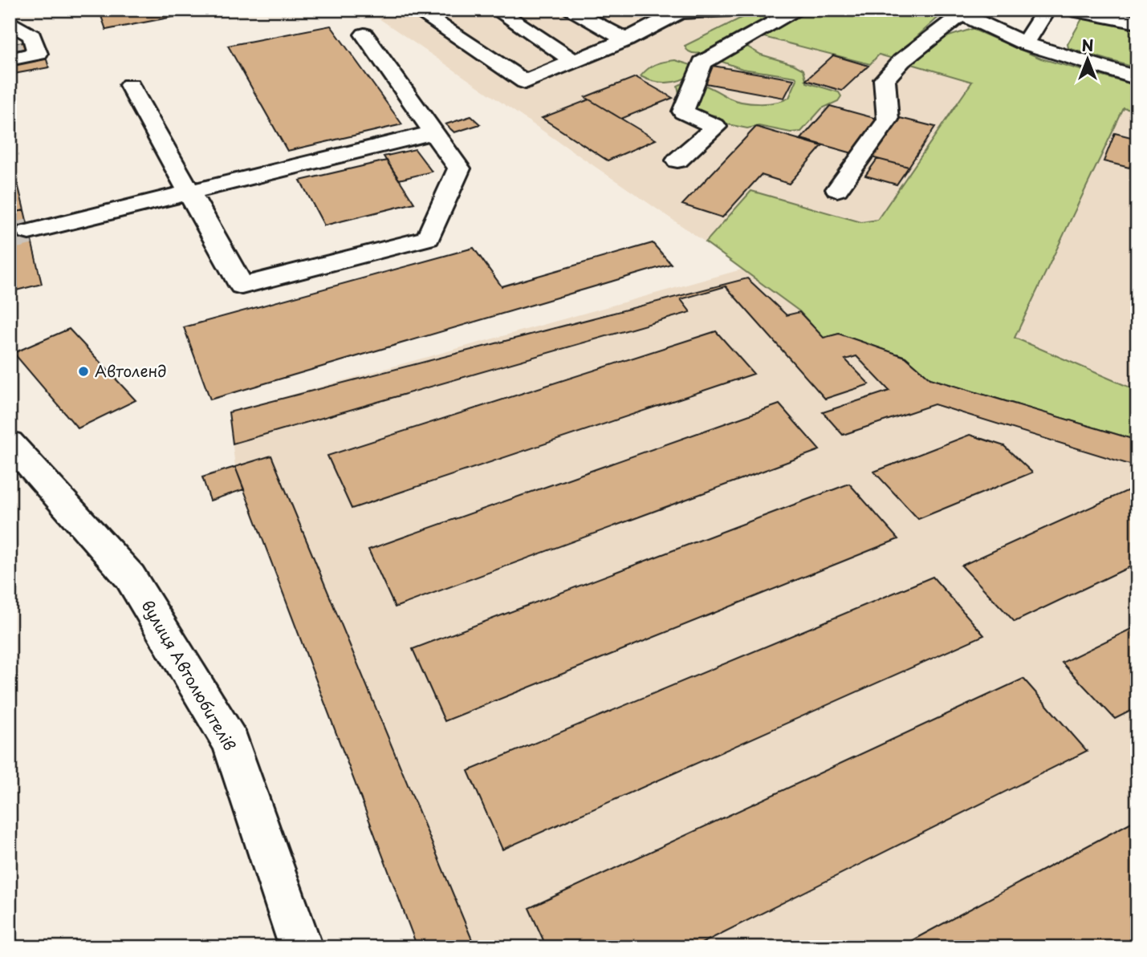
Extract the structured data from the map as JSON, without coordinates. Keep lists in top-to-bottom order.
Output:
{
  "streets": {
    "street": ["вулиця Автолюбителів"]
  },
  "places": ["Автоленд"],
  "north": "top"
}
